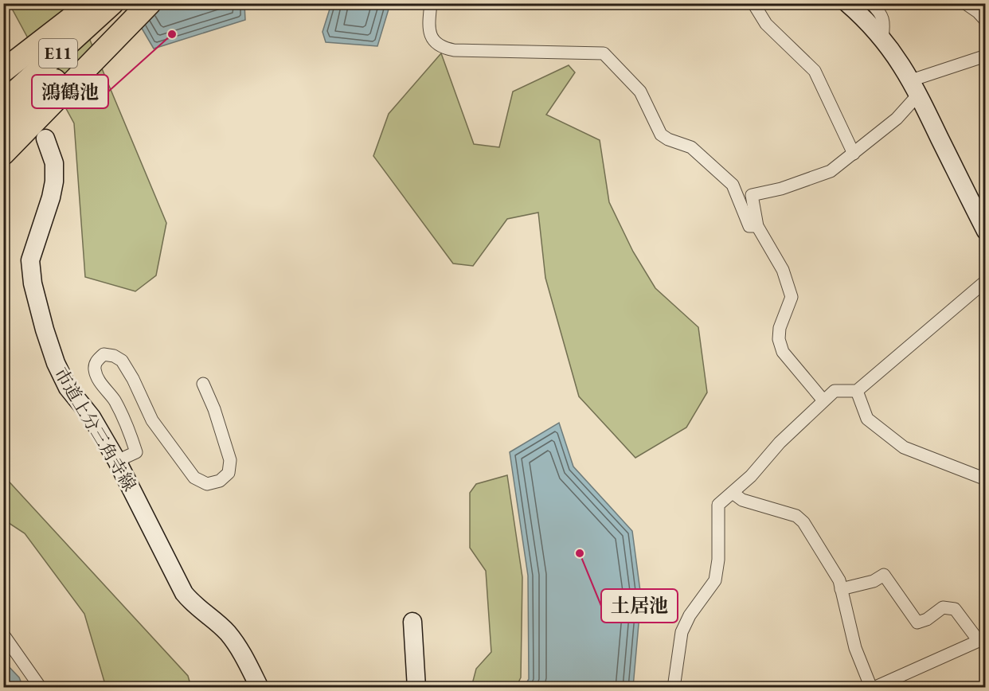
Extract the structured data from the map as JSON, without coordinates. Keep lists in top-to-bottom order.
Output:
{
  "streets": {
    "highway": ["E11"],
    "street": ["市道上分三角寺線"]
  },
  "places": ["鴻鶴池", "土居池"]
}
